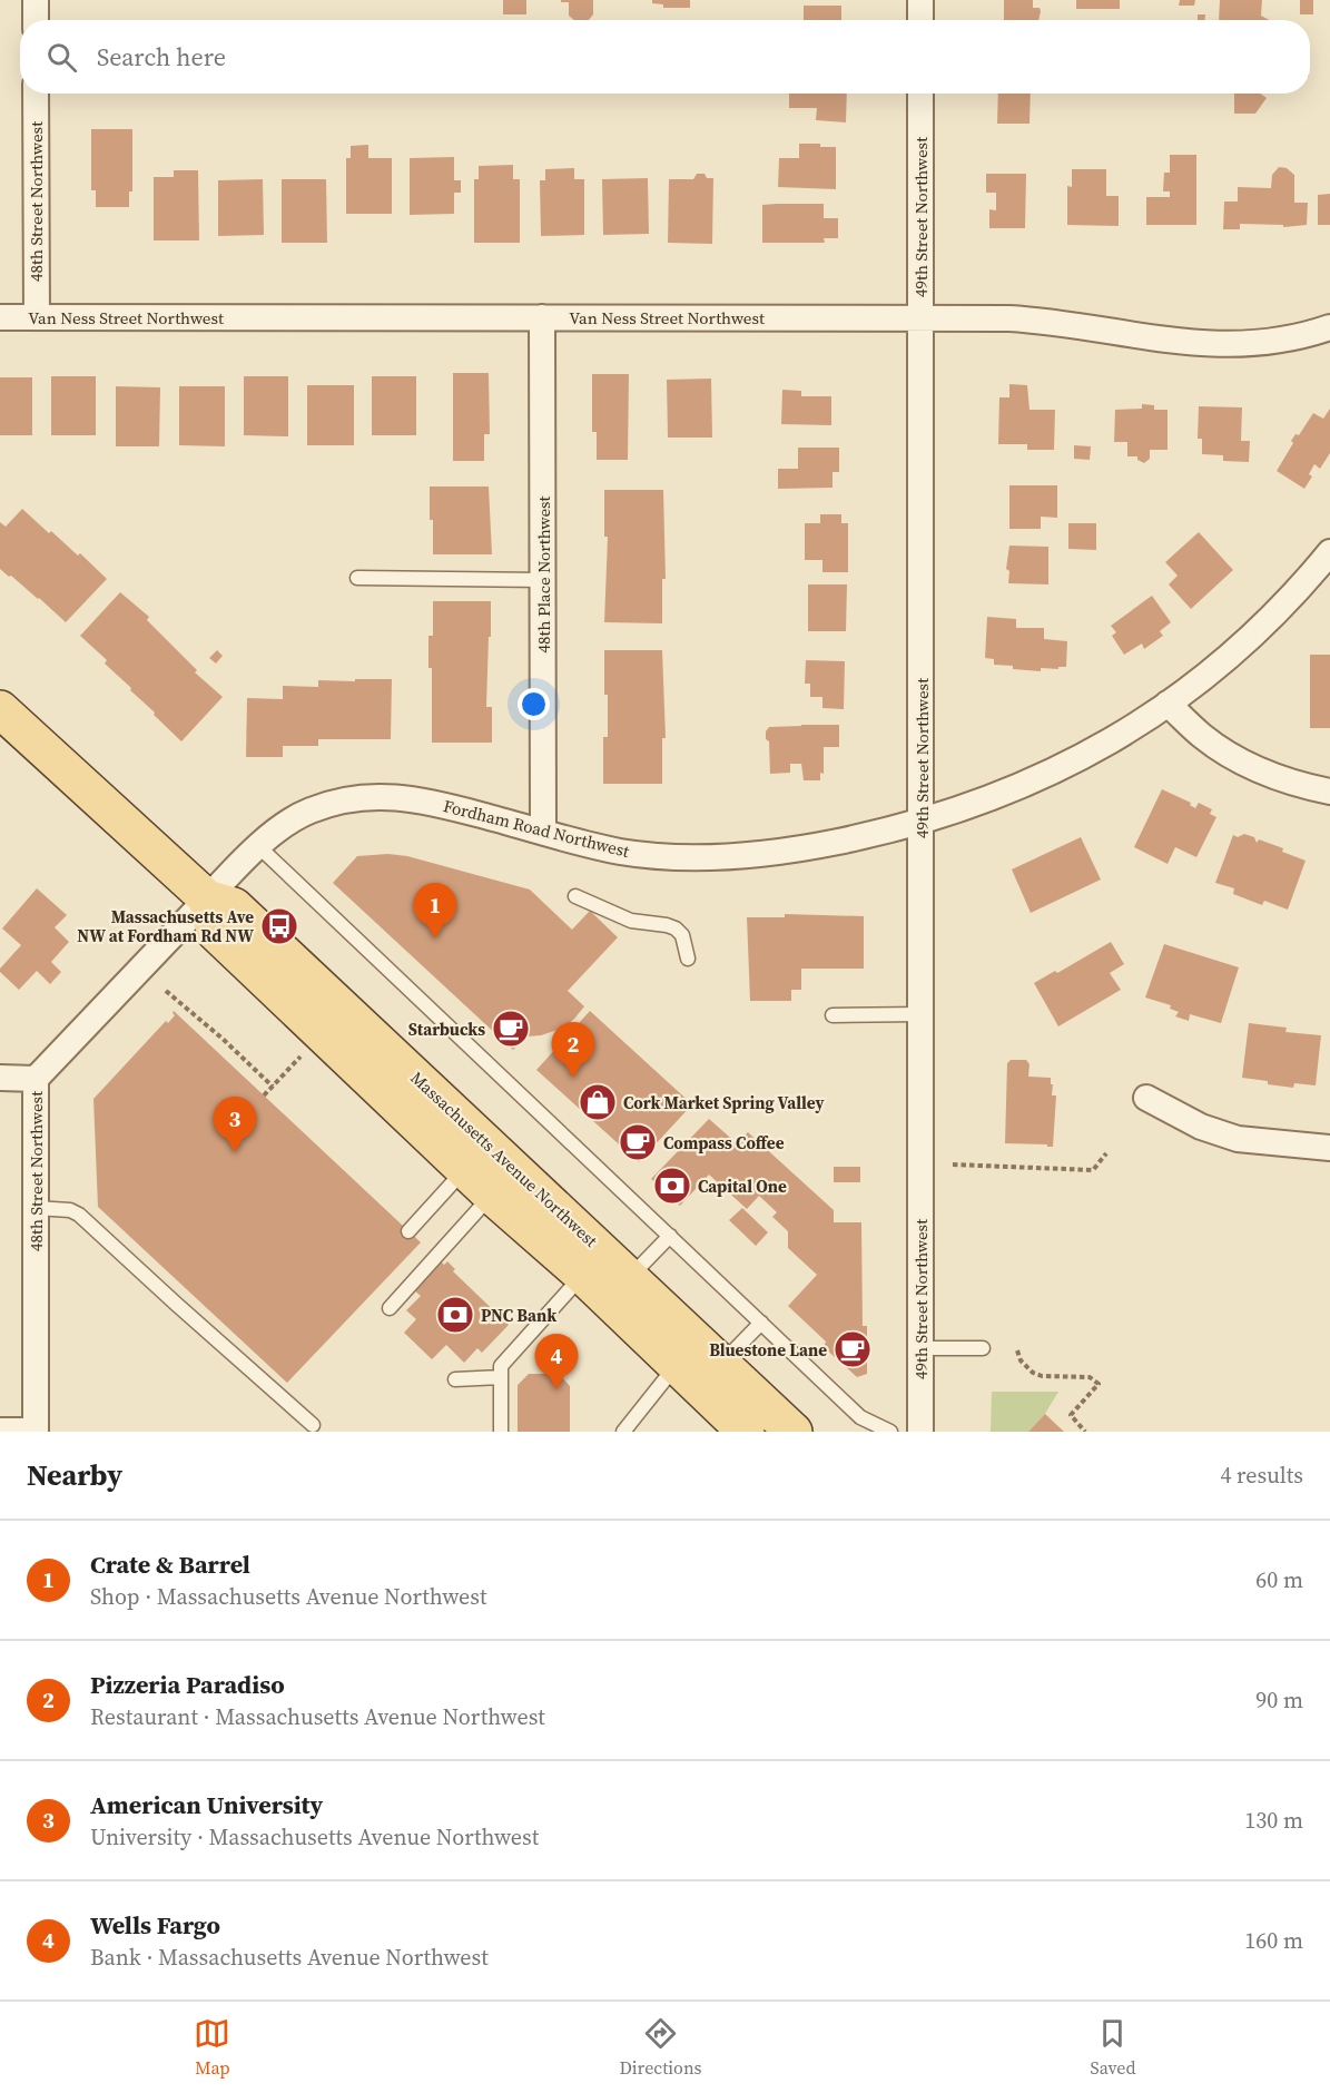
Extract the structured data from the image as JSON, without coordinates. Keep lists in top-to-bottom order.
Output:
{
  "streets": {
    "main road": ["Massachusetts Avenue Northwest"],
    "street": [
      "48th Street Northwest",
      "49th Street Northwest",
      "Van Ness Street Northwest",
      "48th Place Northwest",
      "Fordham Road Northwest"
    ]
  },
  "crossings": [
    ["48th Street Northwest", "Van Ness Street Northwest"],
    ["48th Street Northwest", "Fordham Road Northwest"],
    ["48th Street Northwest", "Massachusetts Avenue Northwest"],
    ["49th Street Northwest", "Van Ness Street Northwest"],
    ["49th Street Northwest", "Fordham Road Northwest"],
    ["Van Ness Street Northwest", "48th Place Northwest"],
    ["48th Place Northwest", "Fordham Road Northwest"],
    ["Fordham Road Northwest", "Massachusetts Avenue Northwest"]
  ],
  "places": {
    "bus stop": ["Massachusetts Ave NW at Fordham Rd NW"],
    "cafe": ["Starbucks", "Compass Coffee", "Bluestone Lane"],
    "shop": ["Cork Market Spring Valley"],
    "bank": ["Capital One", "PNC Bank"]
  },
  "page": {
    "search": "Search here",
    "pins": [
      "1",
      "2",
      "3",
      "4"
    ],
    "heading": ["Nearby", "4 results"],
    "list": [
      {
        "mark": "1",
        "name": "Crate & Barrel",
        "note": "Shop · Massachusetts Avenue Northwest",
        "value": "60 m"
      },
      {
        "mark": "2",
        "name": "Pizzeria Paradiso",
        "note": "Restaurant · Massachusetts Avenue Northwest",
        "value": "90 m"
      },
      {
        "mark": "3",
        "name": "American University",
        "note": "University · Massachusetts Avenue Northwest",
        "value": "130 m"
      },
      {
        "mark": "4",
        "name": "Wells Fargo",
        "note": "Bank · Massachusetts Avenue Northwest",
        "value": "160 m"
      }
    ],
    "nav": ["Map", "Directions", "Saved"]
  }
}
